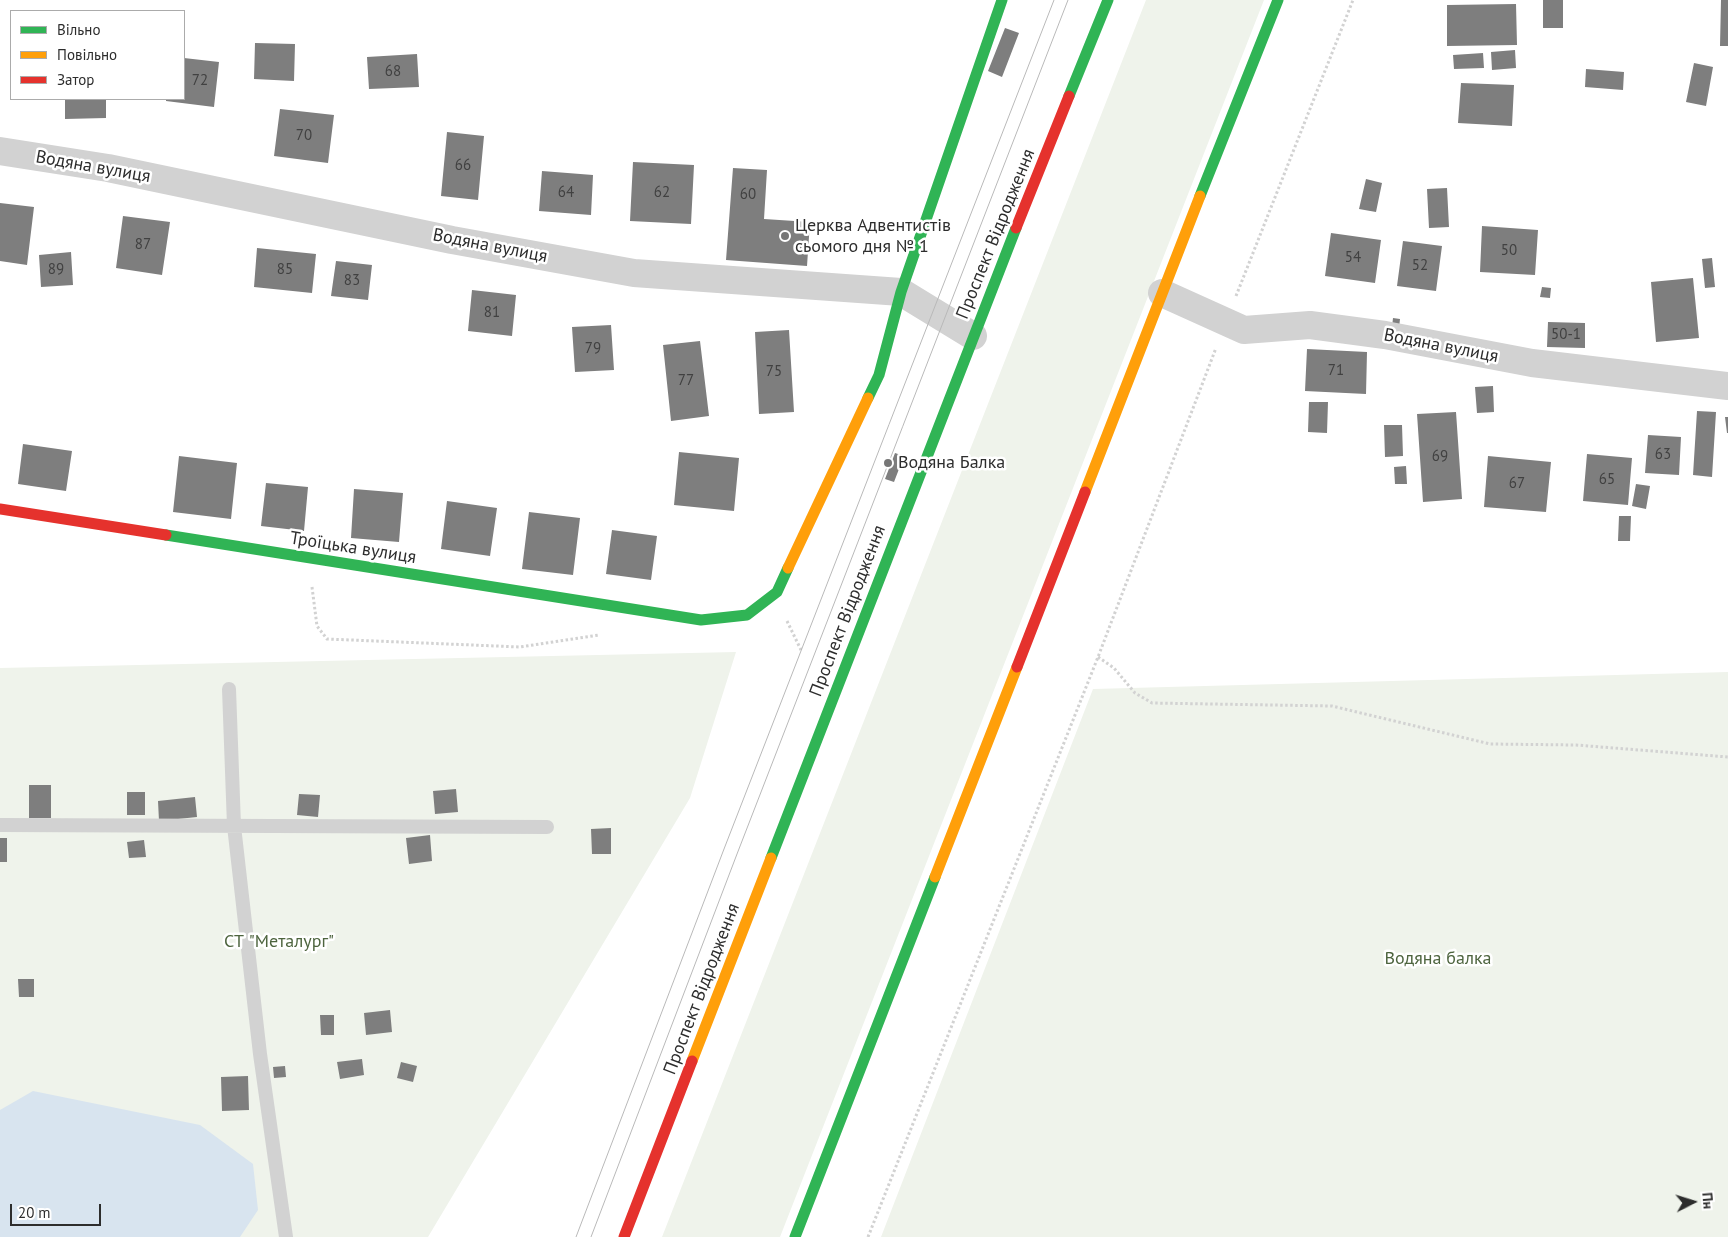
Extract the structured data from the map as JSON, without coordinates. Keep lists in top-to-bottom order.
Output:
{
  "streets": {
    "main road": ["Проспект Відродження", "Троїцька вулиця"],
    "street": ["Водяна вулиця"]
  },
  "crossings": [
    ["Водяна вулиця", "Проспект Відродження"],
    ["Водяна вулиця", "Троїцька вулиця"]
  ],
  "parks": ["СТ \"Металург\"", "Водяна балка"],
  "places": ["Церква Адвентистів сьомого дня № 1", "Водяна Балка"],
  "house_numbers": [
    "68",
    "72",
    "70",
    "66",
    "64",
    "62",
    "60",
    "87",
    "50",
    "54",
    "52",
    "89",
    "85",
    "83",
    "81",
    "50-1",
    "79",
    "71",
    "75",
    "77",
    "63",
    "69",
    "65",
    "67"
  ],
  "legend": ["Вільно", "Повільно", "Затор"],
  "scale_bar": "20 m",
  "north": "right"
}
